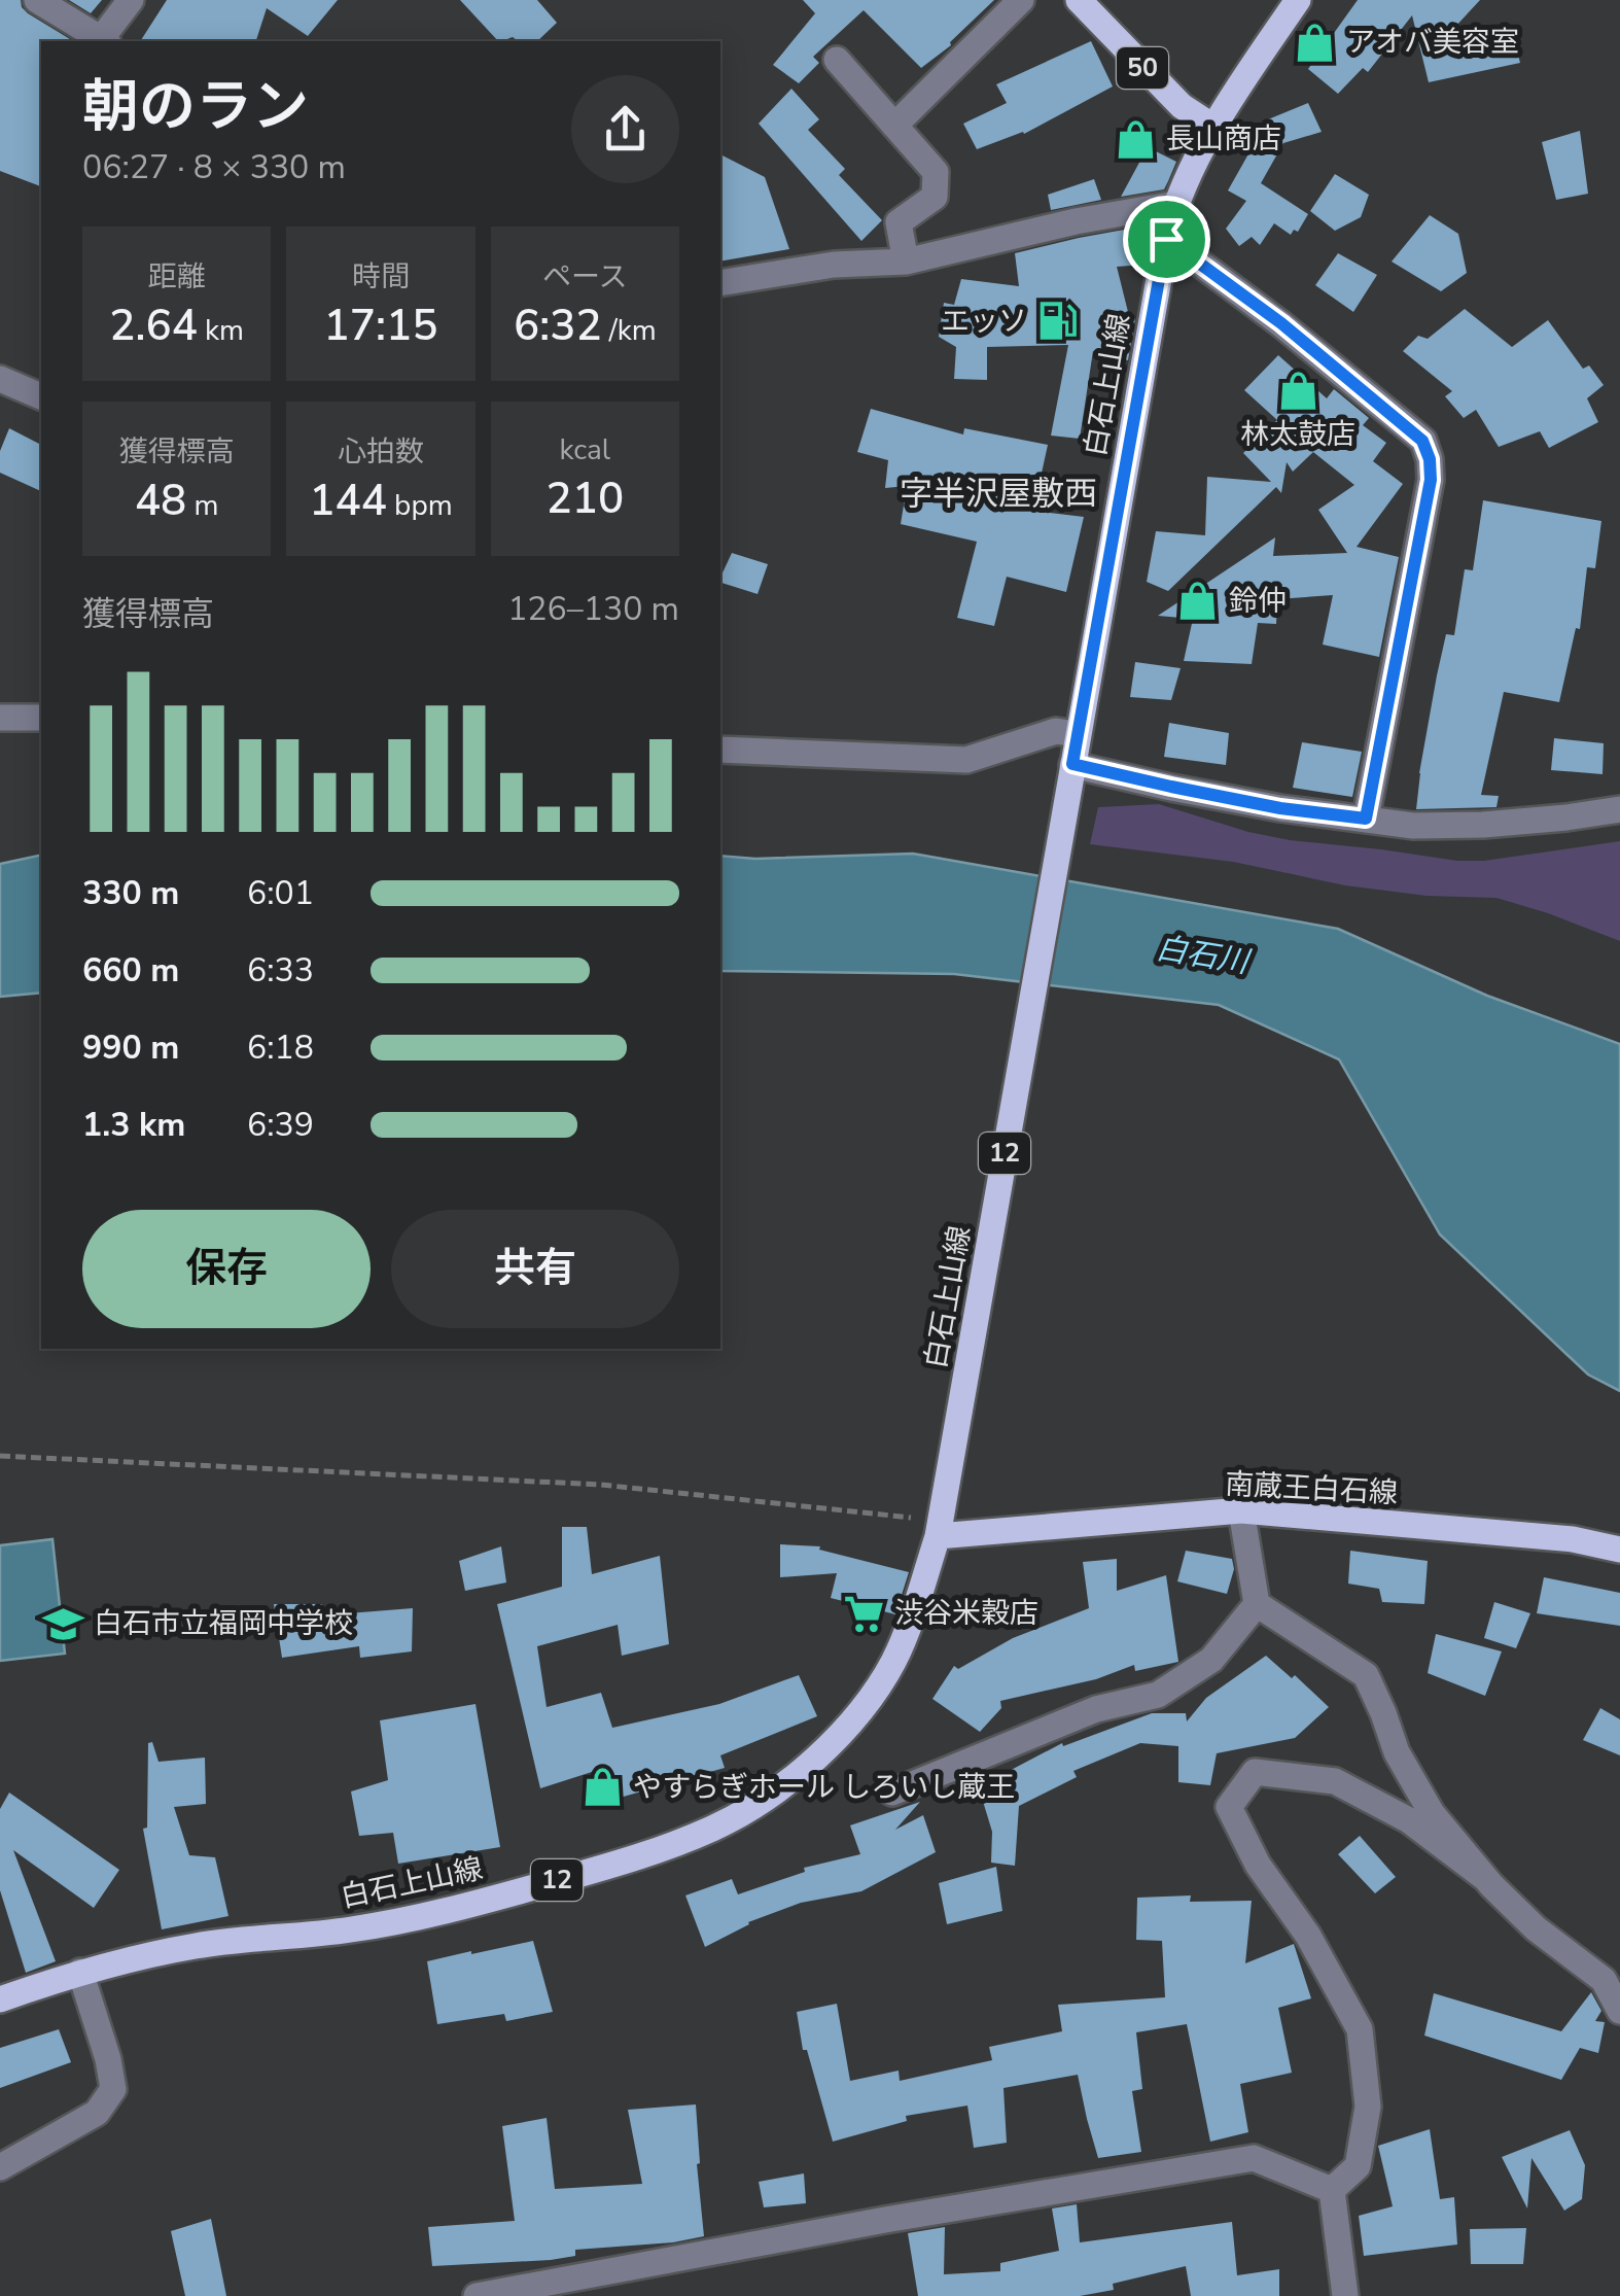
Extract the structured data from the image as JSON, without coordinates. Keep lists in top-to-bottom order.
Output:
{
  "streets": {
    "main road": [
      "50",
      "白石上山線",
      "12",
      "南蔵王白石線"
    ]
  },
  "crossings": [
    ["50", "白石上山線"],
    ["白石上山線", "南蔵王白石線"]
  ],
  "districts": ["字半沢屋敷西"],
  "water": ["白石川"],
  "places": {
    "shop": [
      "アオバ美容室",
      "長山商店",
      "林太鼓店",
      "鈴仲",
      "やすらぎホール しろいし蔵王"
    ],
    "fuel station": ["エッソ"],
    "supermarket": ["渋谷米穀店"],
    "school or university": ["白石市立福岡中学校"]
  },
  "page": {
    "heading": ["朝のラン", "06:27 · 8 × 330 m"],
    "stats": [
      ["距離", "2.64 km"],
      ["時間", "17:15"],
      ["ペース", "6:32 /km"],
      ["獲得標高", "48 m"],
      ["心拍数", "144 bpm"],
      ["kcal", "210"]
    ],
    "chart": ["獲得標高", "126–130 m"],
    "list": [
      {
        "name": "330 m",
        "note": "6:01"
      },
      {
        "name": "660 m",
        "note": "6:33"
      },
      {
        "name": "990 m",
        "note": "6:18"
      },
      {
        "name": "1.3 km",
        "note": "6:39"
      }
    ],
    "buttons": ["保存", "共有"]
  }
}
